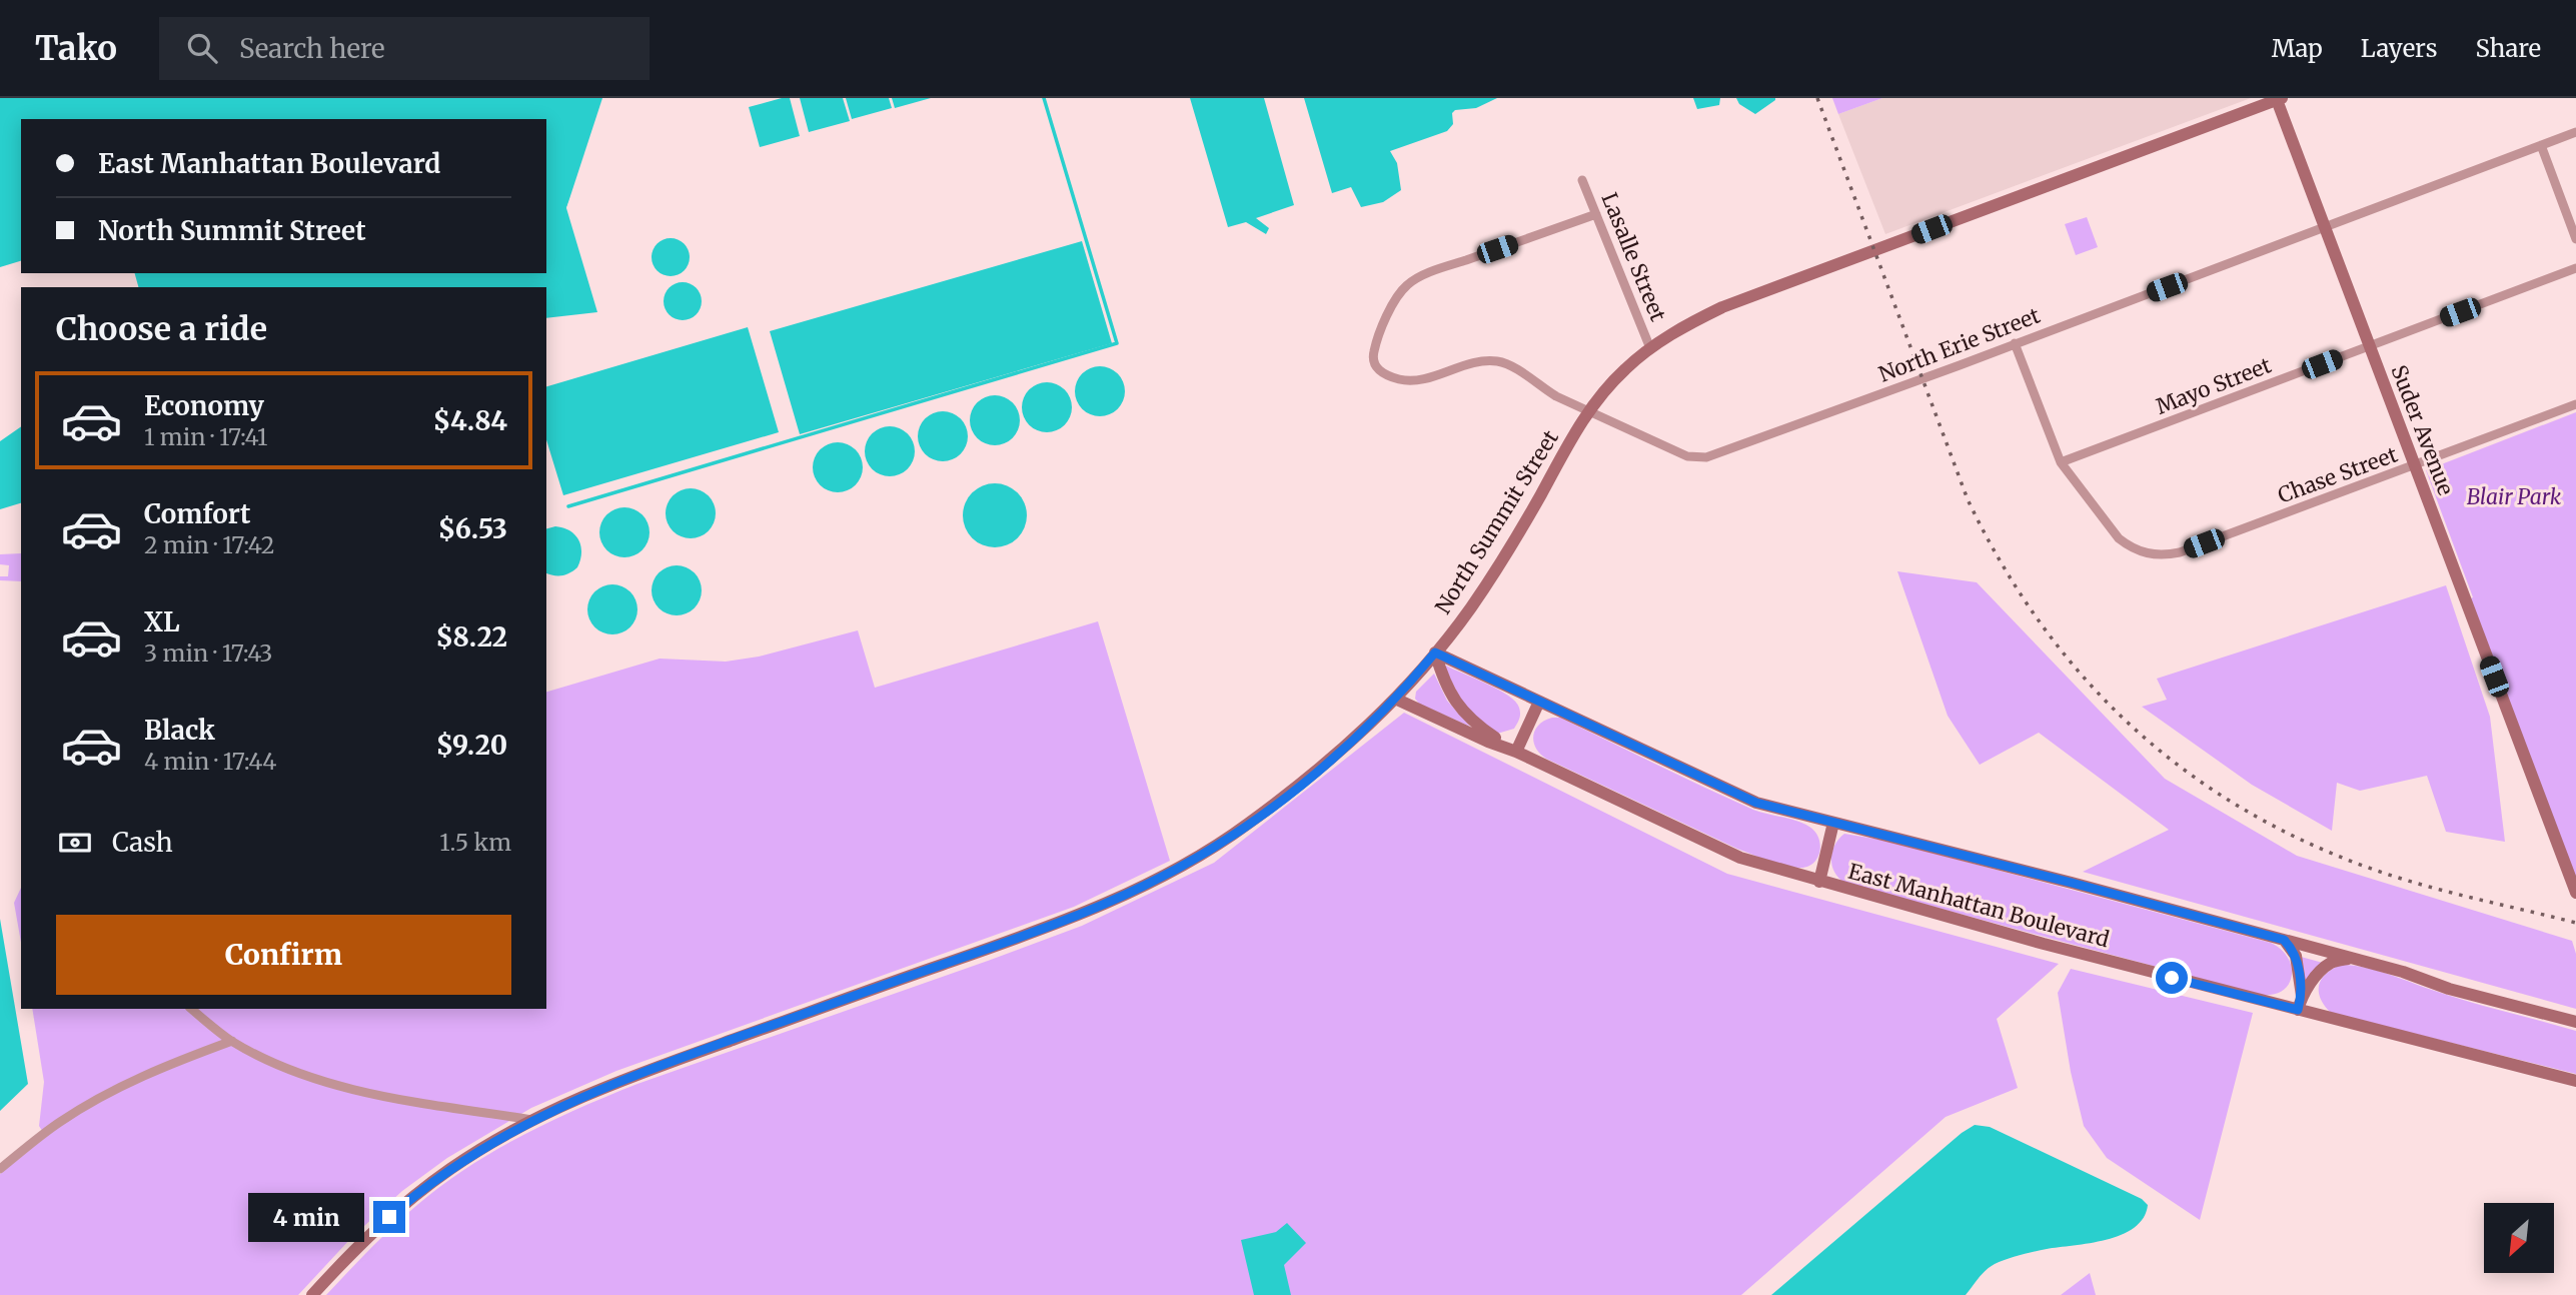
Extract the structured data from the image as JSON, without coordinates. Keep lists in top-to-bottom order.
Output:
{
  "streets": {
    "street": [
      "Lasalle Street",
      "North Erie Street",
      "Mayo Street",
      "Suder Avenue",
      "Chase Street",
      "North Summit Street",
      "East Manhattan Boulevard"
    ]
  },
  "crossings": [
    ["Lasalle Street", "North Erie Street"],
    ["Lasalle Street", "North Summit Street"],
    ["North Erie Street", "Suder Avenue"],
    ["North Erie Street", "North Summit Street"],
    ["Mayo Street", "Suder Avenue"],
    ["Mayo Street", "Chase Street"],
    ["Suder Avenue", "Chase Street"],
    ["Suder Avenue", "North Summit Street"],
    ["North Summit Street", "East Manhattan Boulevard"]
  ],
  "parks": ["Blair Park"],
  "north": "bottom left",
  "page": {
    "header": "Tako",
    "search": "Search here",
    "nav": ["Map", "Layers", "Share"],
    "banner": ["East Manhattan Boulevard", "North Summit Street"],
    "heading": "Choose a ride",
    "list": [
      {
        "name": "Economy",
        "note": "1 min · 17:41",
        "value": "$4.84"
      },
      {
        "name": "Comfort",
        "note": "2 min · 17:42",
        "value": "$6.53"
      },
      {
        "name": "XL",
        "note": "3 min · 17:43",
        "value": "$8.22"
      },
      {
        "name": "Black",
        "note": "4 min · 17:44",
        "value": "$9.20"
      }
    ],
    "pay": ["Cash", "1.5 km"],
    "buttons": "Confirm",
    "bubble": "4 min"
  }
}
